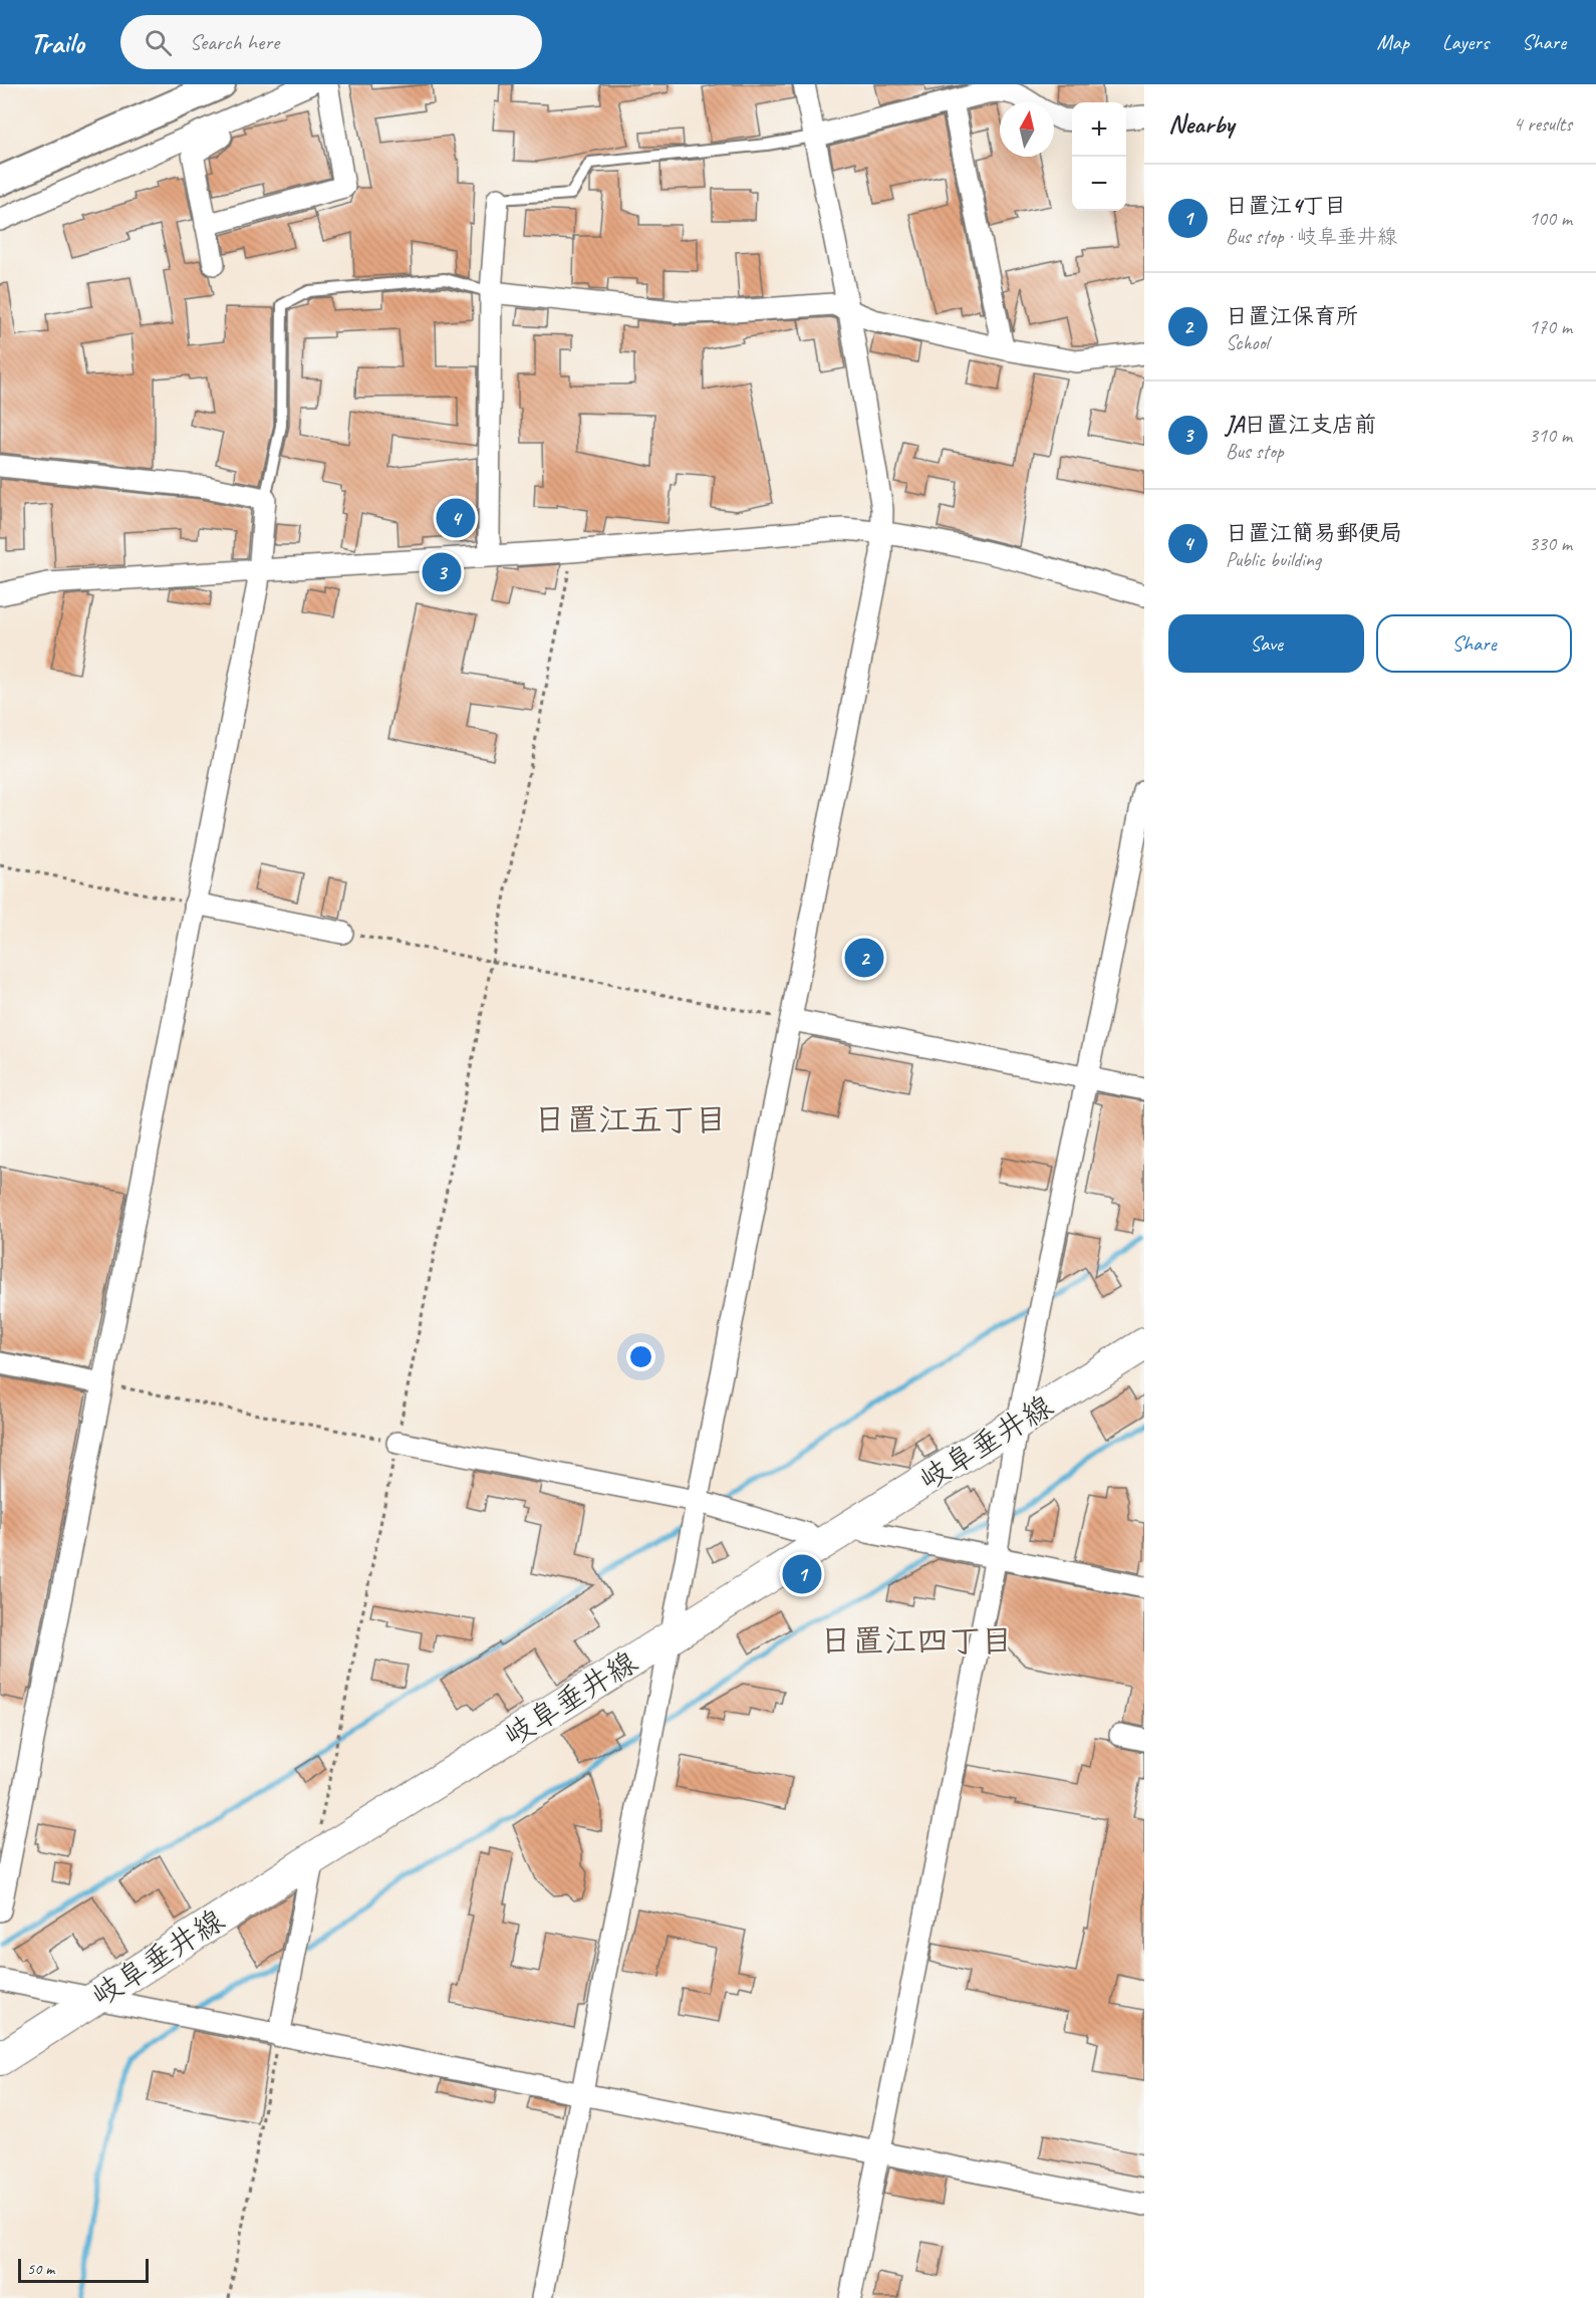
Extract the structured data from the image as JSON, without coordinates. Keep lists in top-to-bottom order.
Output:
{
  "streets": {
    "main road": ["岐阜垂井線"]
  },
  "districts": ["日置江五丁目", "日置江四丁目"],
  "scale_bar": "50 m",
  "north": "top",
  "page": {
    "header": "Trailo",
    "search": "Search here",
    "nav": ["Map", "Layers", "Share"],
    "heading": ["Nearby", "4 results"],
    "map_buttons": ["+", "−"],
    "list": [
      {
        "mark": "1",
        "name": "日置江4丁目",
        "note": "Bus stop · 岐阜垂井線",
        "value": "100 m"
      },
      {
        "mark": "2",
        "name": "日置江保育所",
        "note": "School",
        "value": "170 m"
      },
      {
        "mark": "3",
        "name": "JA日置江支店前",
        "note": "Bus stop",
        "value": "310 m"
      },
      {
        "mark": "4",
        "name": "日置江簡易郵便局",
        "note": "Public building",
        "value": "330 m"
      }
    ],
    "pins": [
      "4",
      "3",
      "2",
      "1"
    ],
    "buttons": ["Save", "Share"],
    "scale": "50 m"
  }
}
